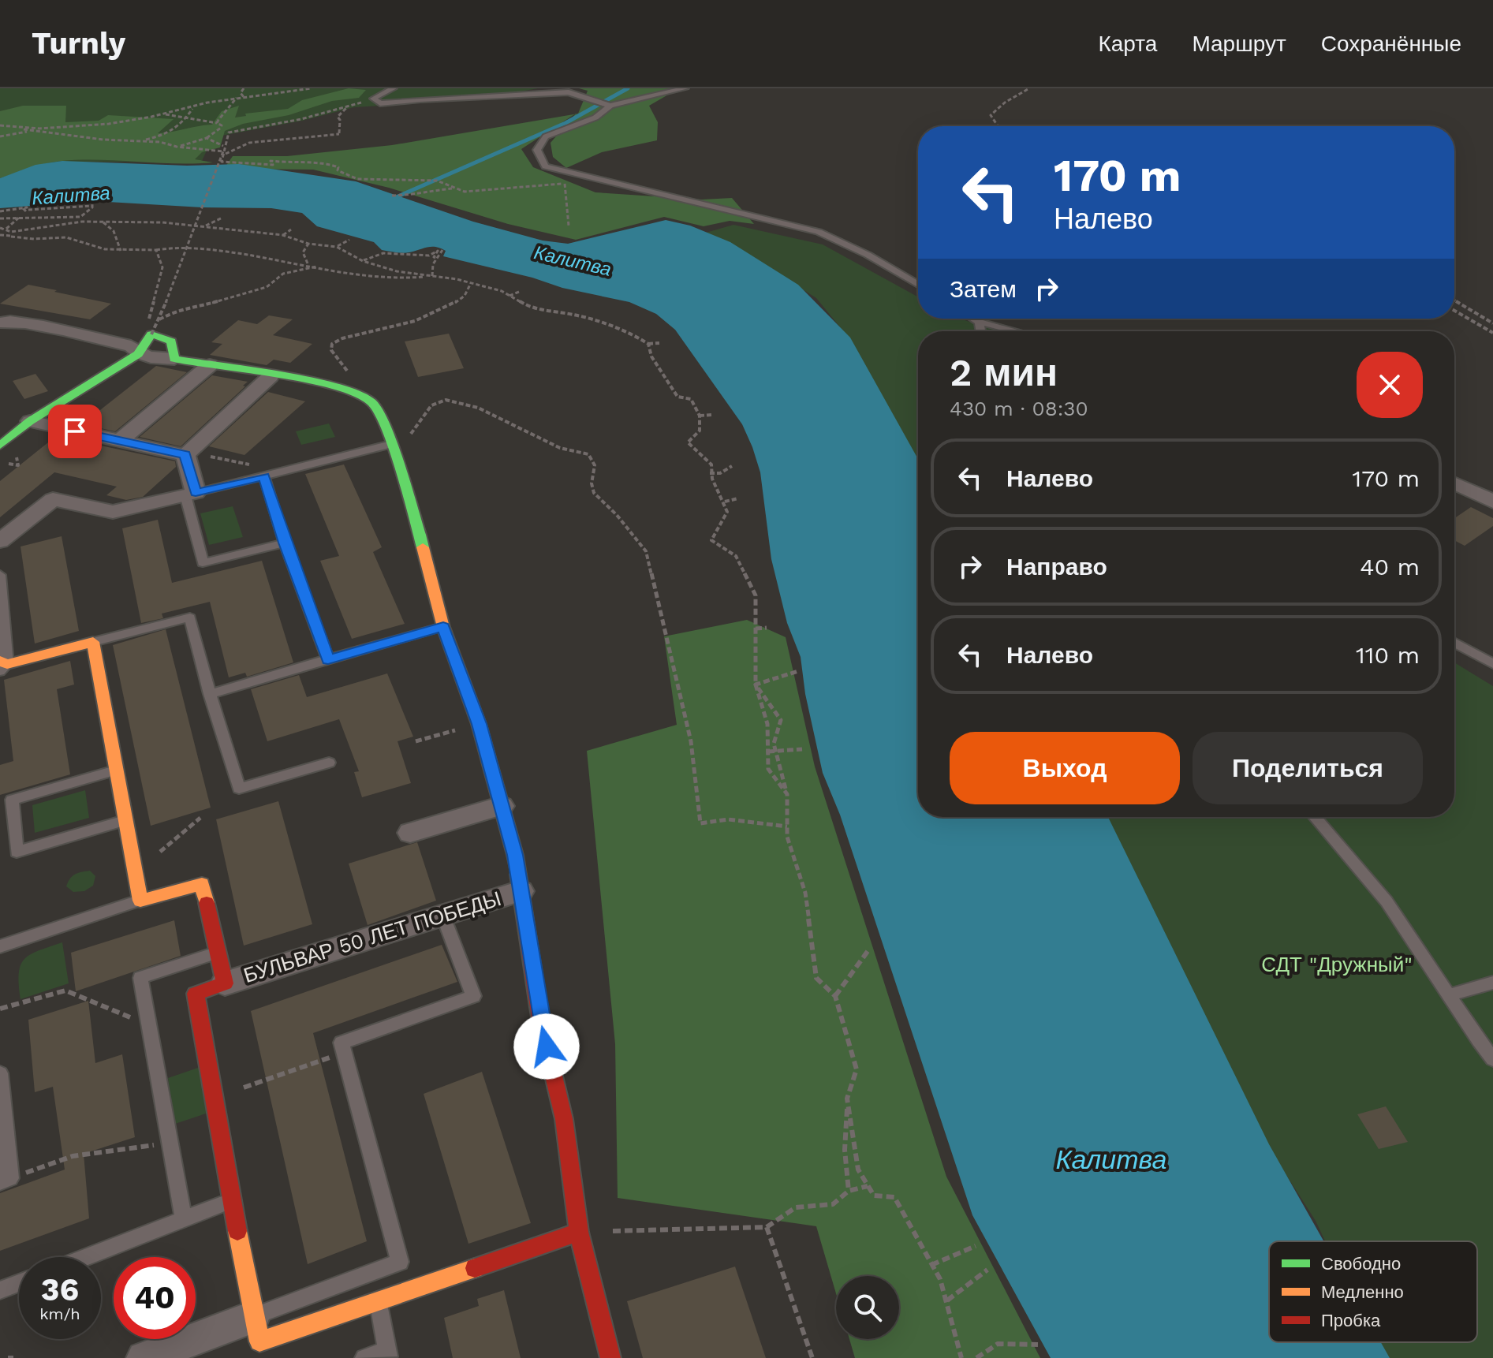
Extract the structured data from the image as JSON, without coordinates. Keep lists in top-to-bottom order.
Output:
{
  "streets": {
    "street": ["БУЛЬВАР 50 ЛЕТ ПОБЕДЫ"]
  },
  "water": ["Калитва"],
  "parks": ["СДТ \"Дружный\""],
  "legend": ["Свободно", "Медленно", "Пробка"],
  "page": {
    "header": "Turnly",
    "nav": ["Карта", "Маршрут", "Сохранённые"],
    "turn": ["170 m", "Налево"],
    "then": "Затем",
    "heading": ["2 мин", "430 m · 08:30"],
    "list": [
      {
        "name": "Налево",
        "value": "170 m"
      },
      {
        "name": "Направо",
        "value": "40 m"
      },
      {
        "name": "Налево",
        "value": "110 m"
      }
    ],
    "buttons": ["Выход", "Поделиться"],
    "speed": "36 km/h",
    "limit": "40"
  }
}
